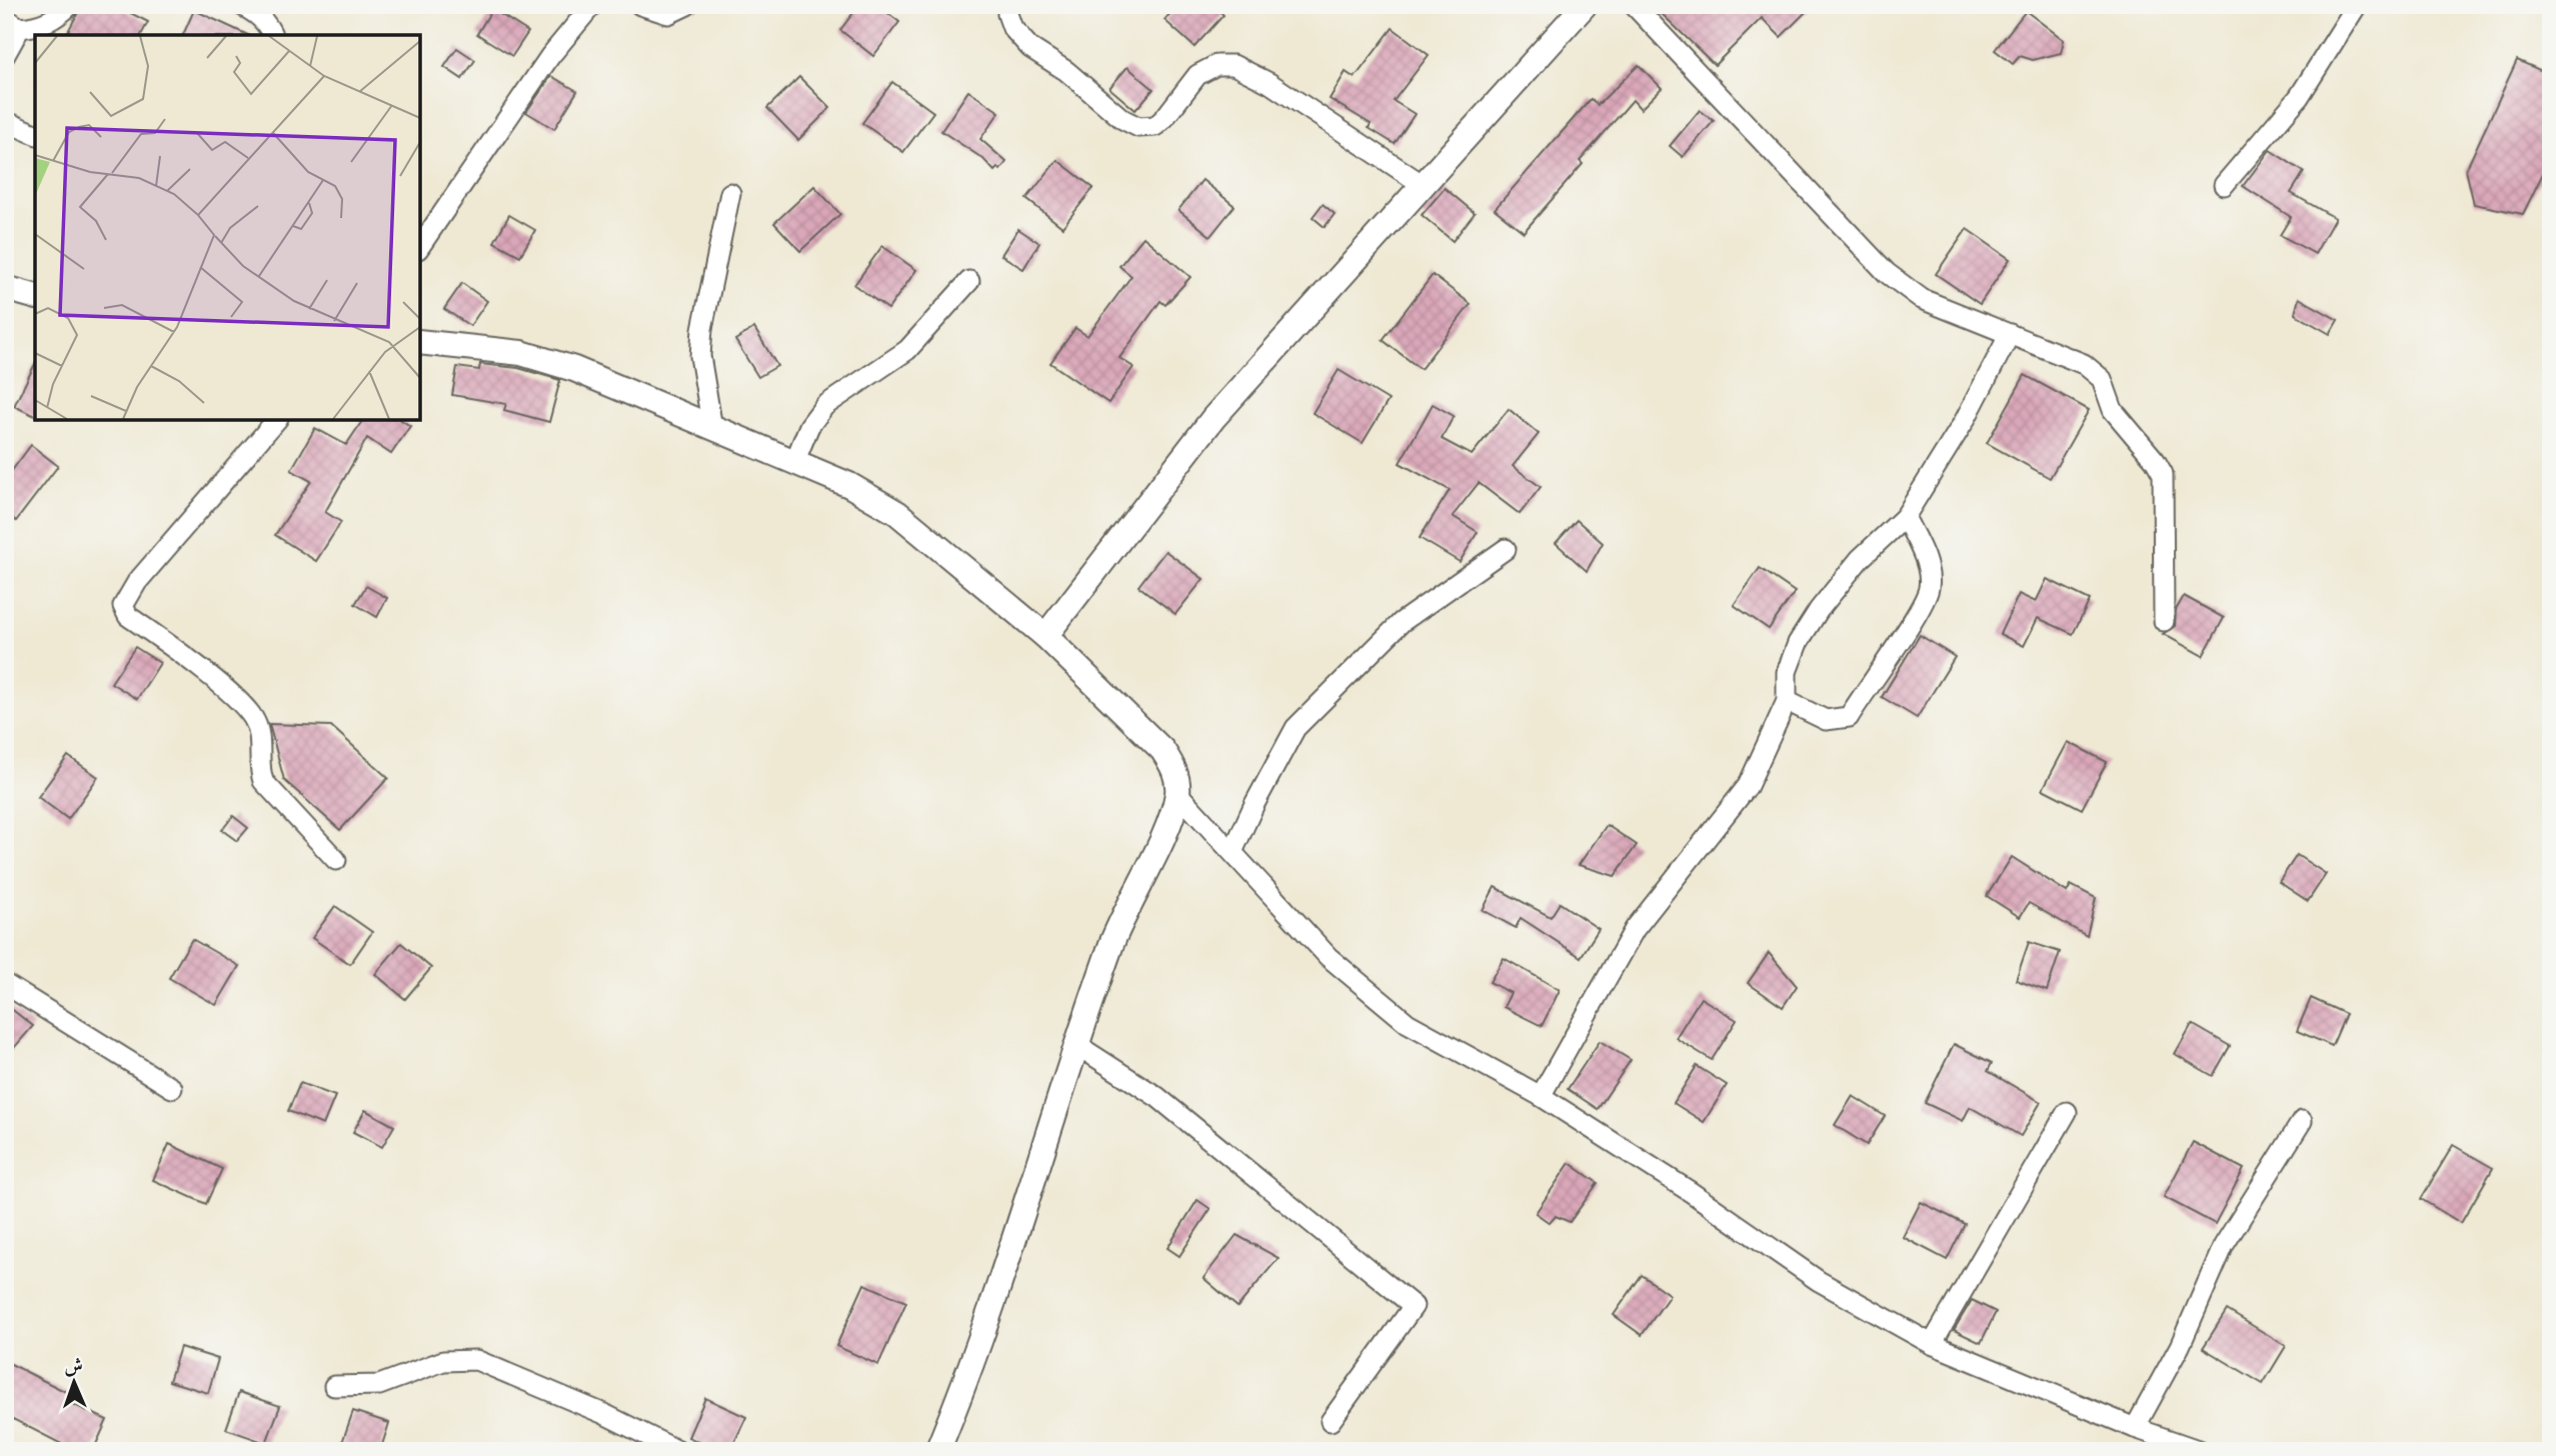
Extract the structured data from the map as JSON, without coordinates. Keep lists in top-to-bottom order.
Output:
{
  "north": "top"
}
